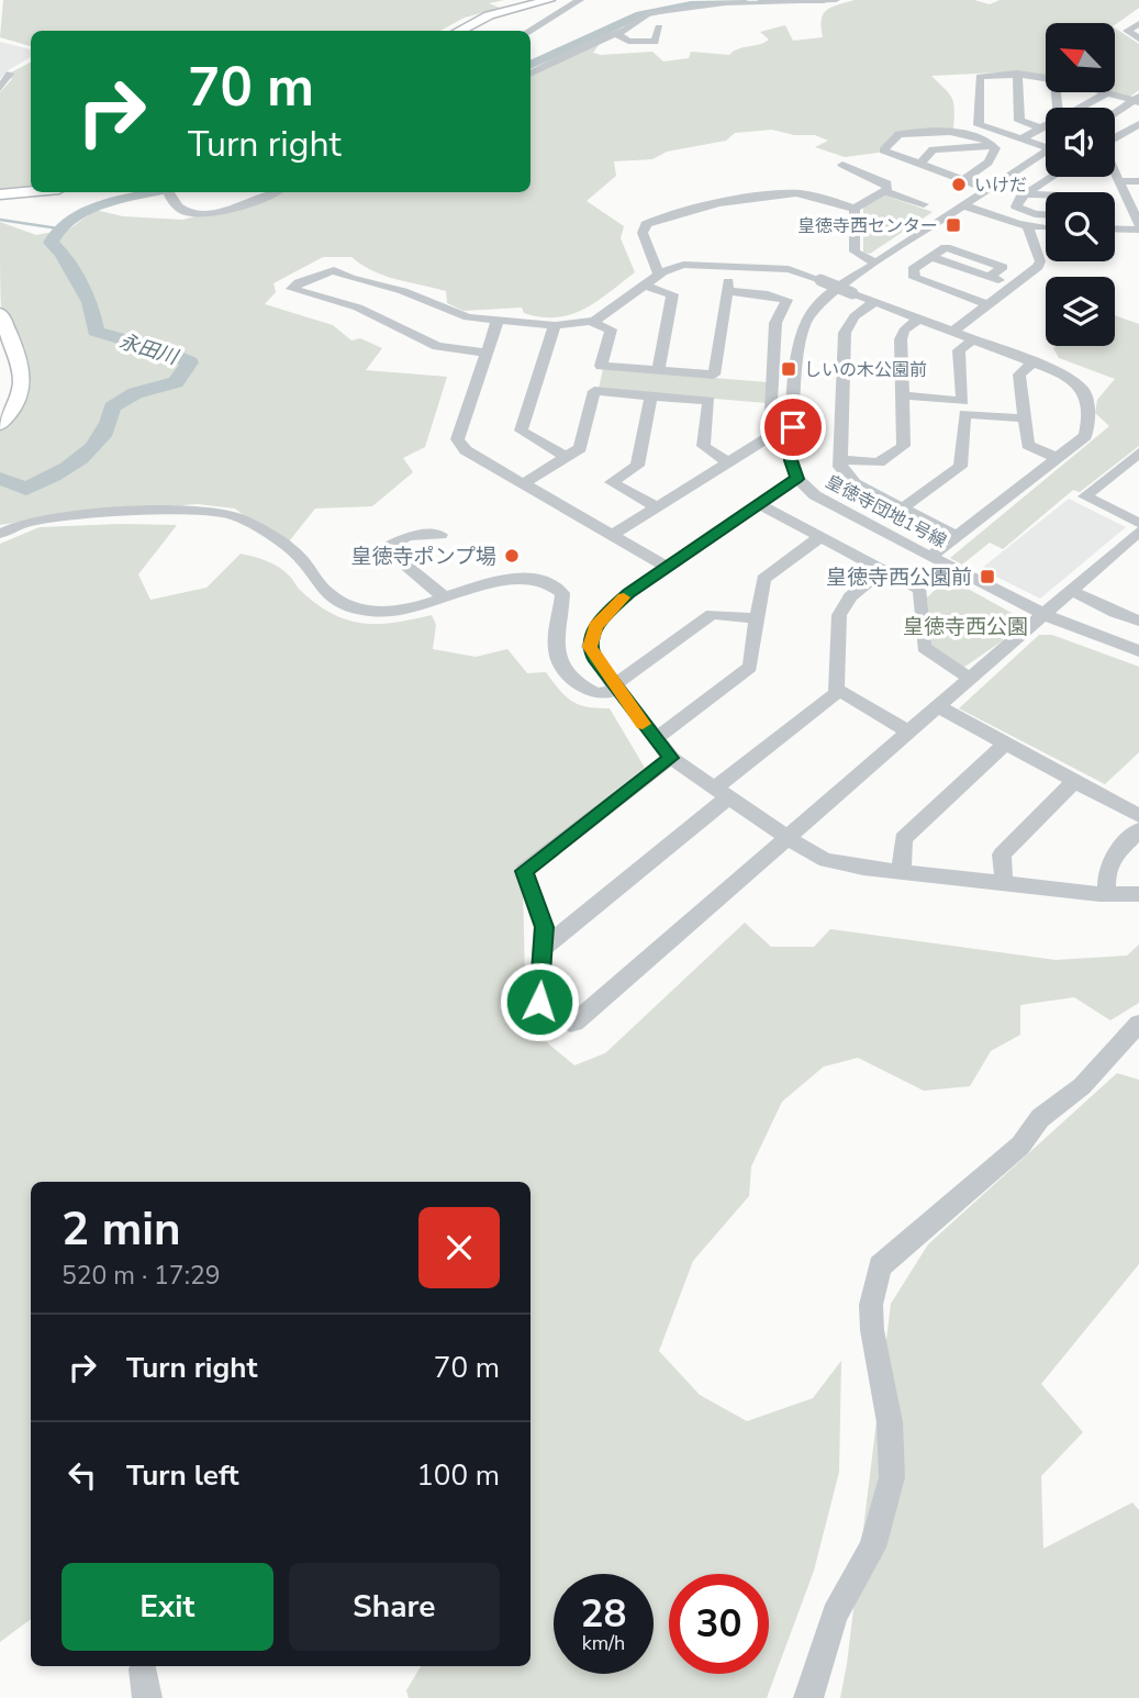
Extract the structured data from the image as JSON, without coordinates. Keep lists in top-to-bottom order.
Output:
{
  "streets": {
    "street": ["皇徳寺団地1号線"]
  },
  "water": ["永田川"],
  "parks": ["皇徳寺西公園"],
  "places": {
    "other": ["いけだ", "皇徳寺ポンプ場"],
    "transit": ["皇徳寺西センター", "しいの木公園前", "皇徳寺西公園前"]
  },
  "north": "top left",
  "page": {
    "turn": ["70 m", "Turn right"],
    "heading": ["2 min", "520 m · 17:29"],
    "list": [
      {
        "name": "Turn right",
        "value": "70 m"
      },
      {
        "name": "Turn left",
        "value": "100 m"
      }
    ],
    "buttons": ["Exit", "Share"],
    "speed": "28 km/h",
    "limit": "30"
  }
}
